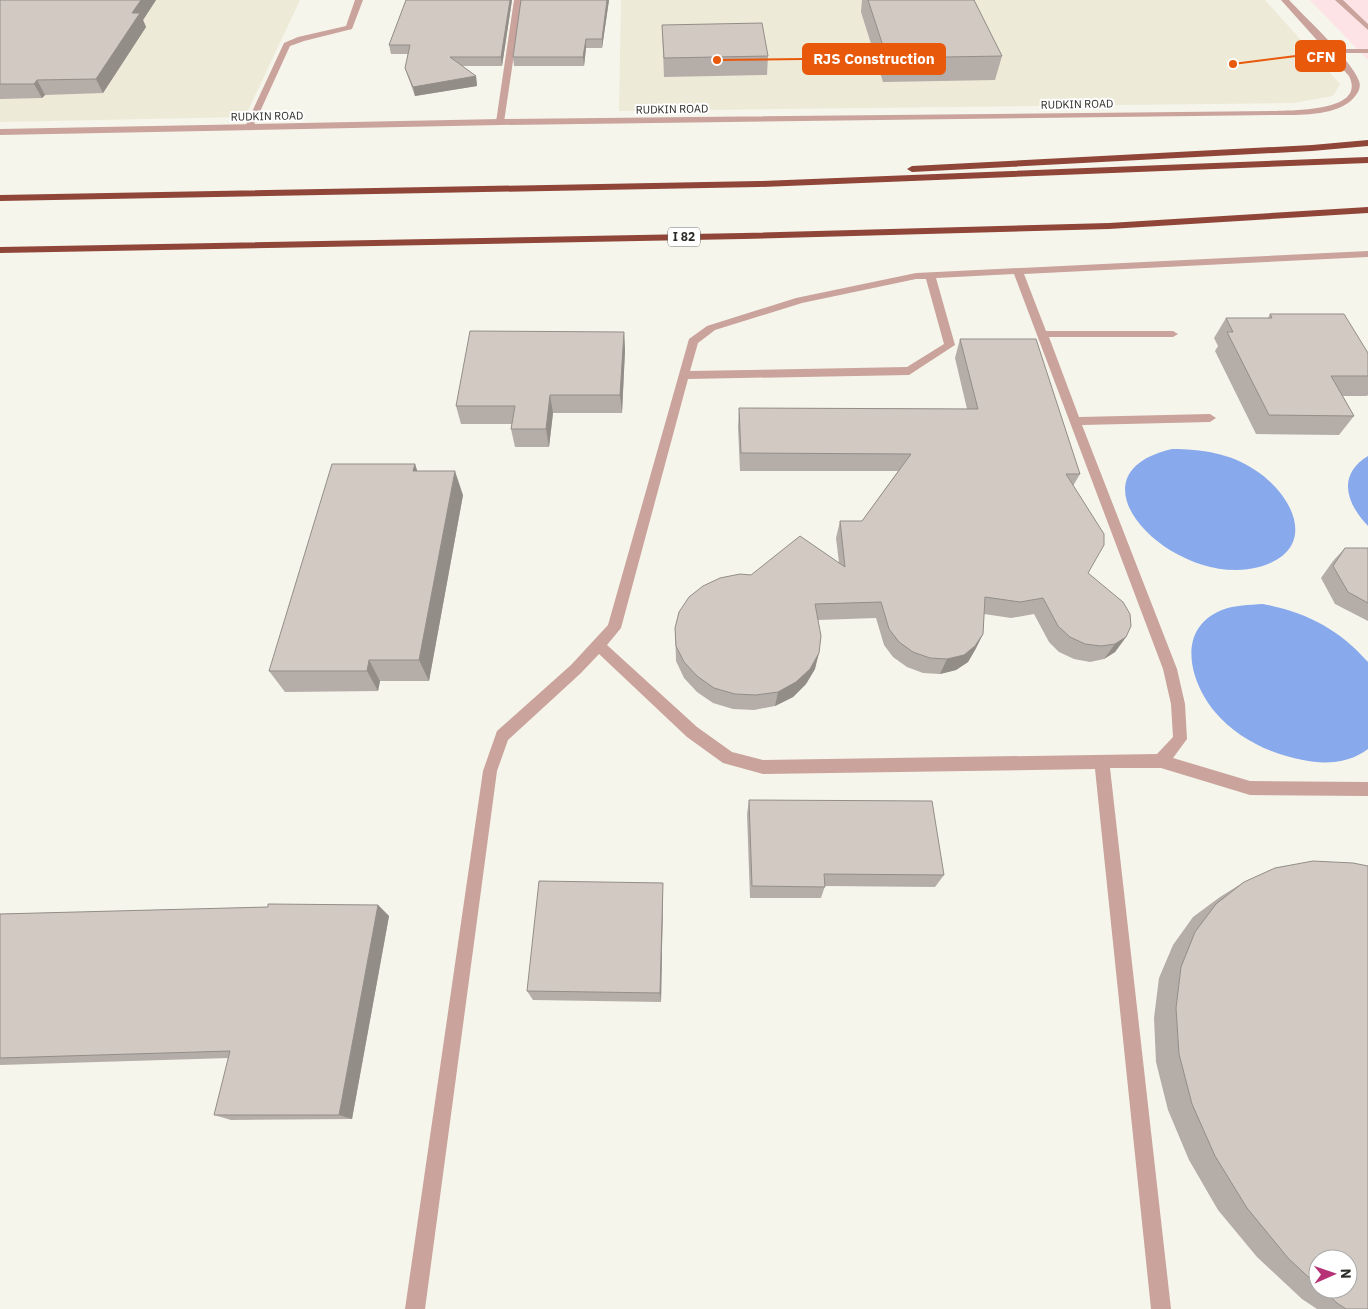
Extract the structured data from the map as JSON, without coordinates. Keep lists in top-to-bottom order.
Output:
{
  "streets": {
    "highway": ["I 82"],
    "street": ["RUDKIN ROAD"]
  },
  "places": ["RJS Construction", "CFN"],
  "north": "right"
}
